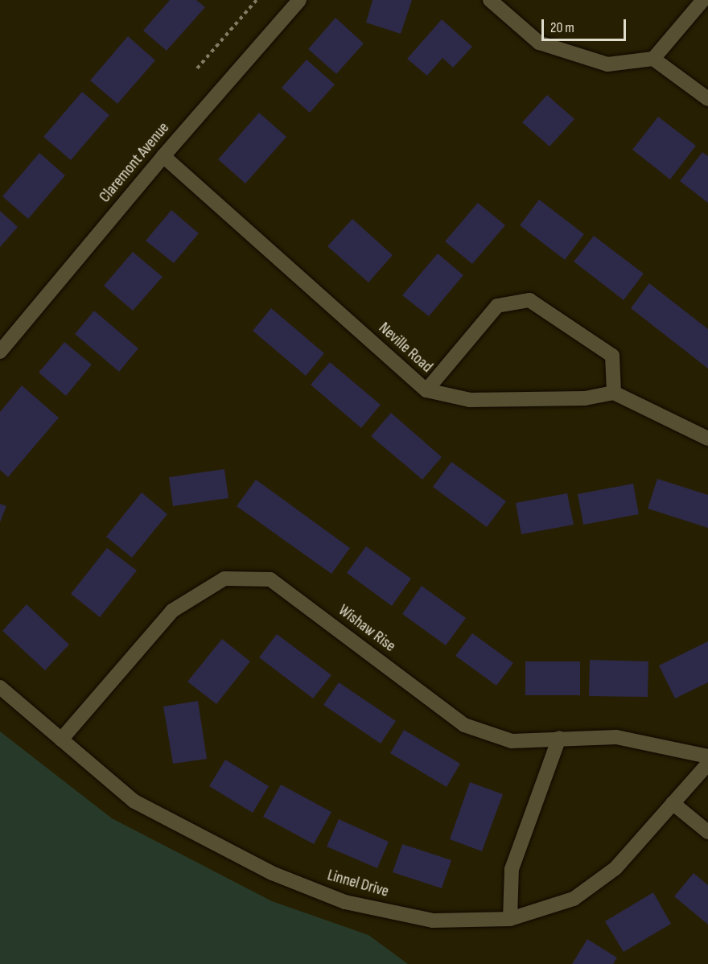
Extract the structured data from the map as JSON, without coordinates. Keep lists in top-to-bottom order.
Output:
{
  "streets": {
    "street": [
      "Claremont Avenue",
      "Neville Road",
      "Wishaw Rise",
      "Linnel Drive"
    ]
  },
  "crossings": [
    ["Claremont Avenue", "Neville Road"],
    ["Wishaw Rise", "Linnel Drive"]
  ],
  "scale_bar": "20 m"
}
